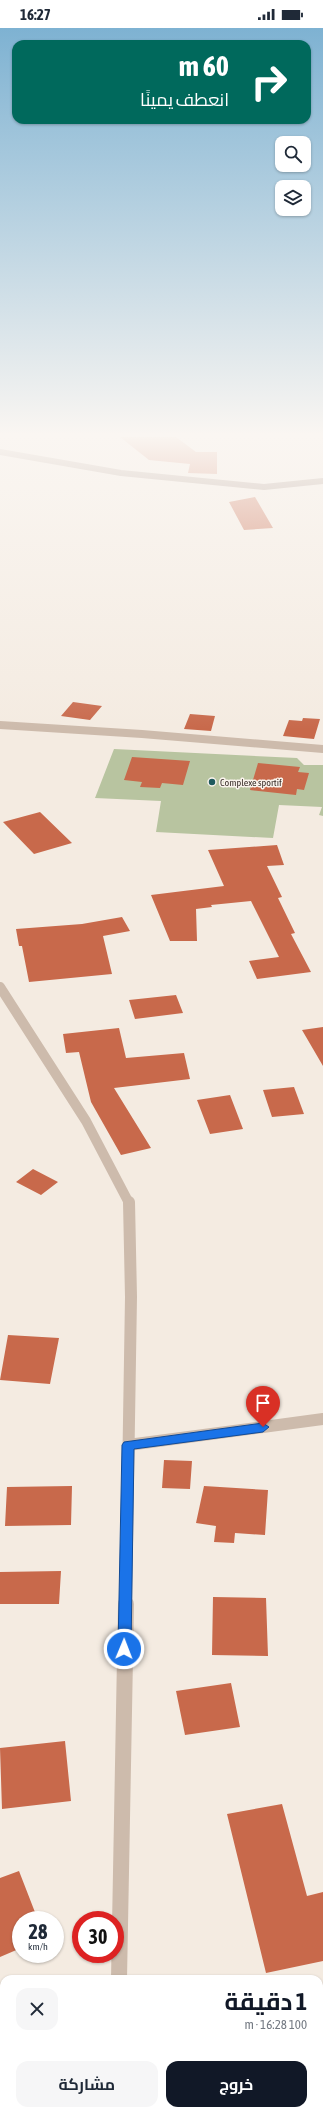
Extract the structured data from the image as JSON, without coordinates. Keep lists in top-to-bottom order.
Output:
{
  "places": ["Complexe sportif"],
  "page": {
    "status": "16:27",
    "turn": ["60 m", "انعطف يمينًا"],
    "speed": "28 km/h",
    "limit": "30",
    "heading": ["1 دقيقة", "100 m · 16:28"],
    "buttons": ["خروج", "مشاركة"]
  }
}
